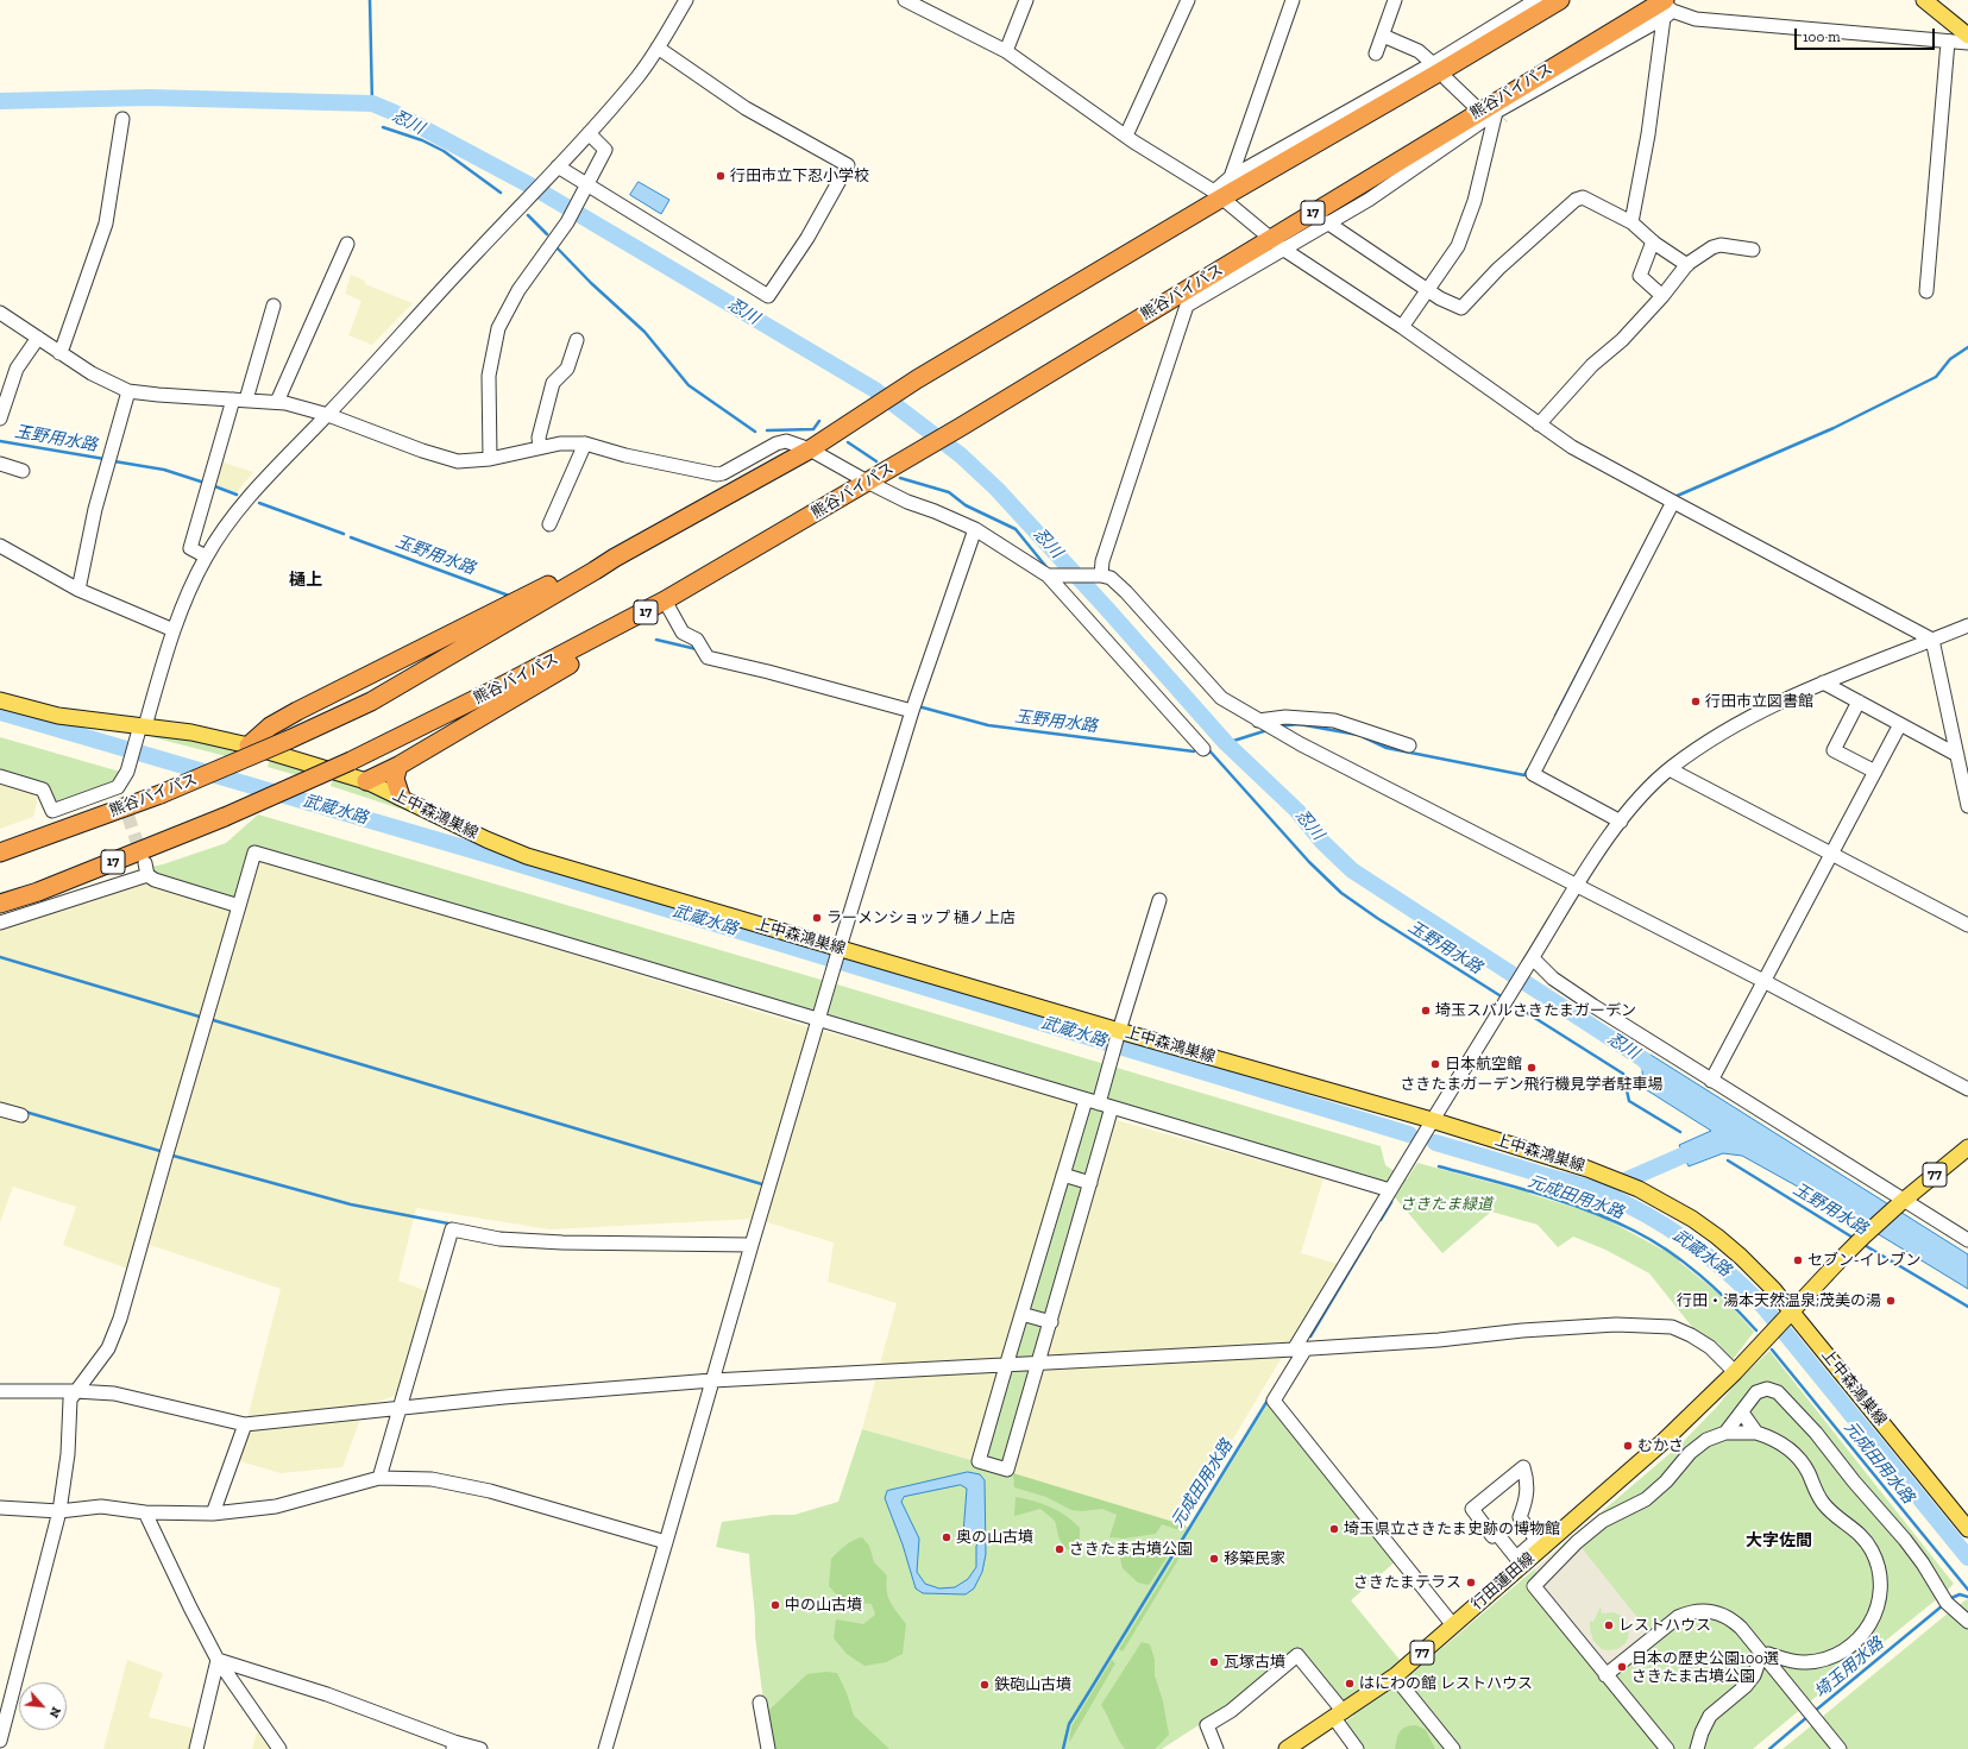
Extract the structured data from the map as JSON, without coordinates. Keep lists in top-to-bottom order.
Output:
{
  "streets": {
    "highway": ["熊谷バイパス", "17"],
    "main road": ["上中森鴻巣線", "77", "行田蓮田線"]
  },
  "crossings": [
    ["熊谷バイパス", "17"],
    ["17", "上中森鴻巣線"],
    ["上中森鴻巣線", "行田蓮田線"],
    ["77", "行田蓮田線"]
  ],
  "districts": ["樋上", "大字佐間"],
  "water": [
    "忍川",
    "玉野用水路",
    "武蔵水路",
    "元成田用水路",
    "埼玉用水路"
  ],
  "parks": ["さきたま緑道"],
  "places": [
    "行田市立下忍小学校",
    "行田市立図書館",
    "ラーメンショップ 樋ノ上店",
    "埼玉スバルさきたまガーデン",
    "日本航空館",
    "さきたまガーデン飛行機見学者駐車場",
    "セブン-イレブン",
    "行田・湯本天然温泉;茂美の湯",
    "むかさ",
    "埼玉県立さきたま史跡の博物館",
    "奥の山古墳",
    "さきたま古墳公園",
    "移築民家",
    "さきたまテラス",
    "中の山古墳",
    "レストハウス",
    "瓦塚古墳",
    "日本の歴史公園100選 さきたま古墳公園",
    "はにわの館 レストハウス",
    "鉄砲山古墳"
  ],
  "scale_bar": "100 m",
  "north": "bottom right"
}
